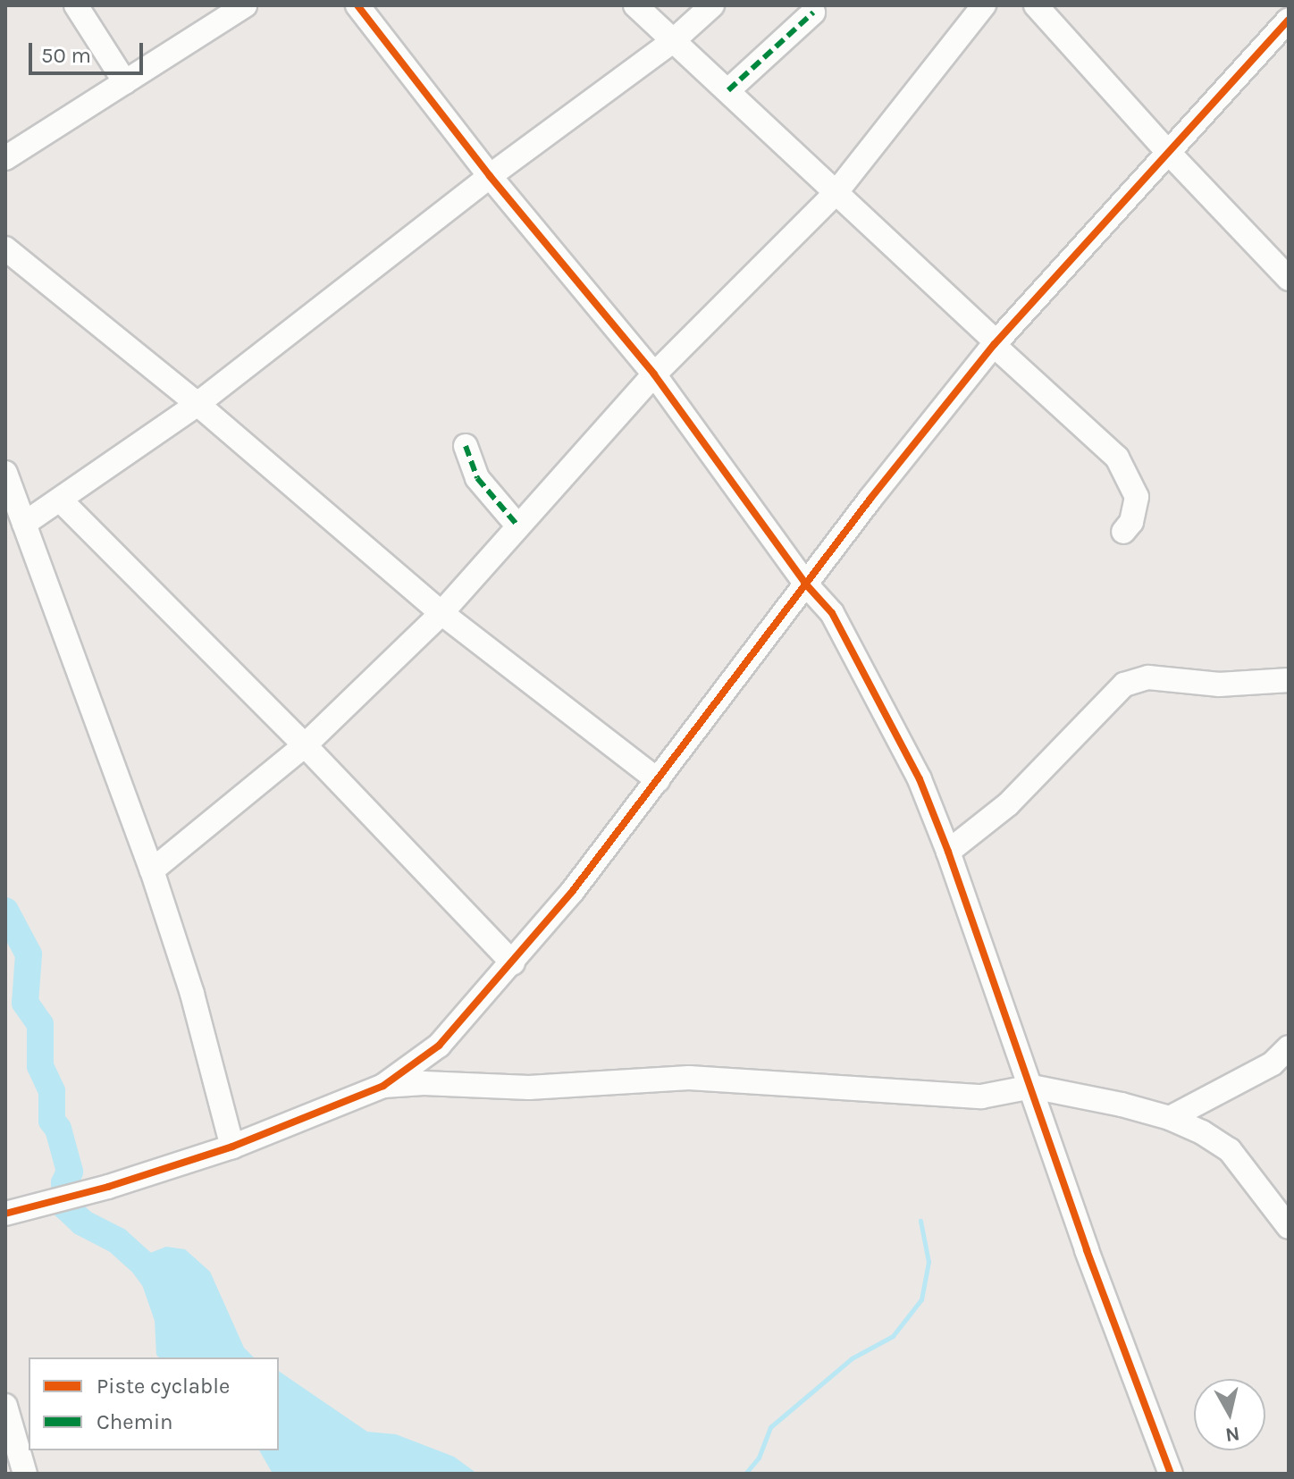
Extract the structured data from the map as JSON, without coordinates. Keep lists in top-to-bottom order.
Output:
{
  "legend": ["Piste cyclable", "Chemin"],
  "scale_bar": "50 m",
  "north": "bottom"
}
